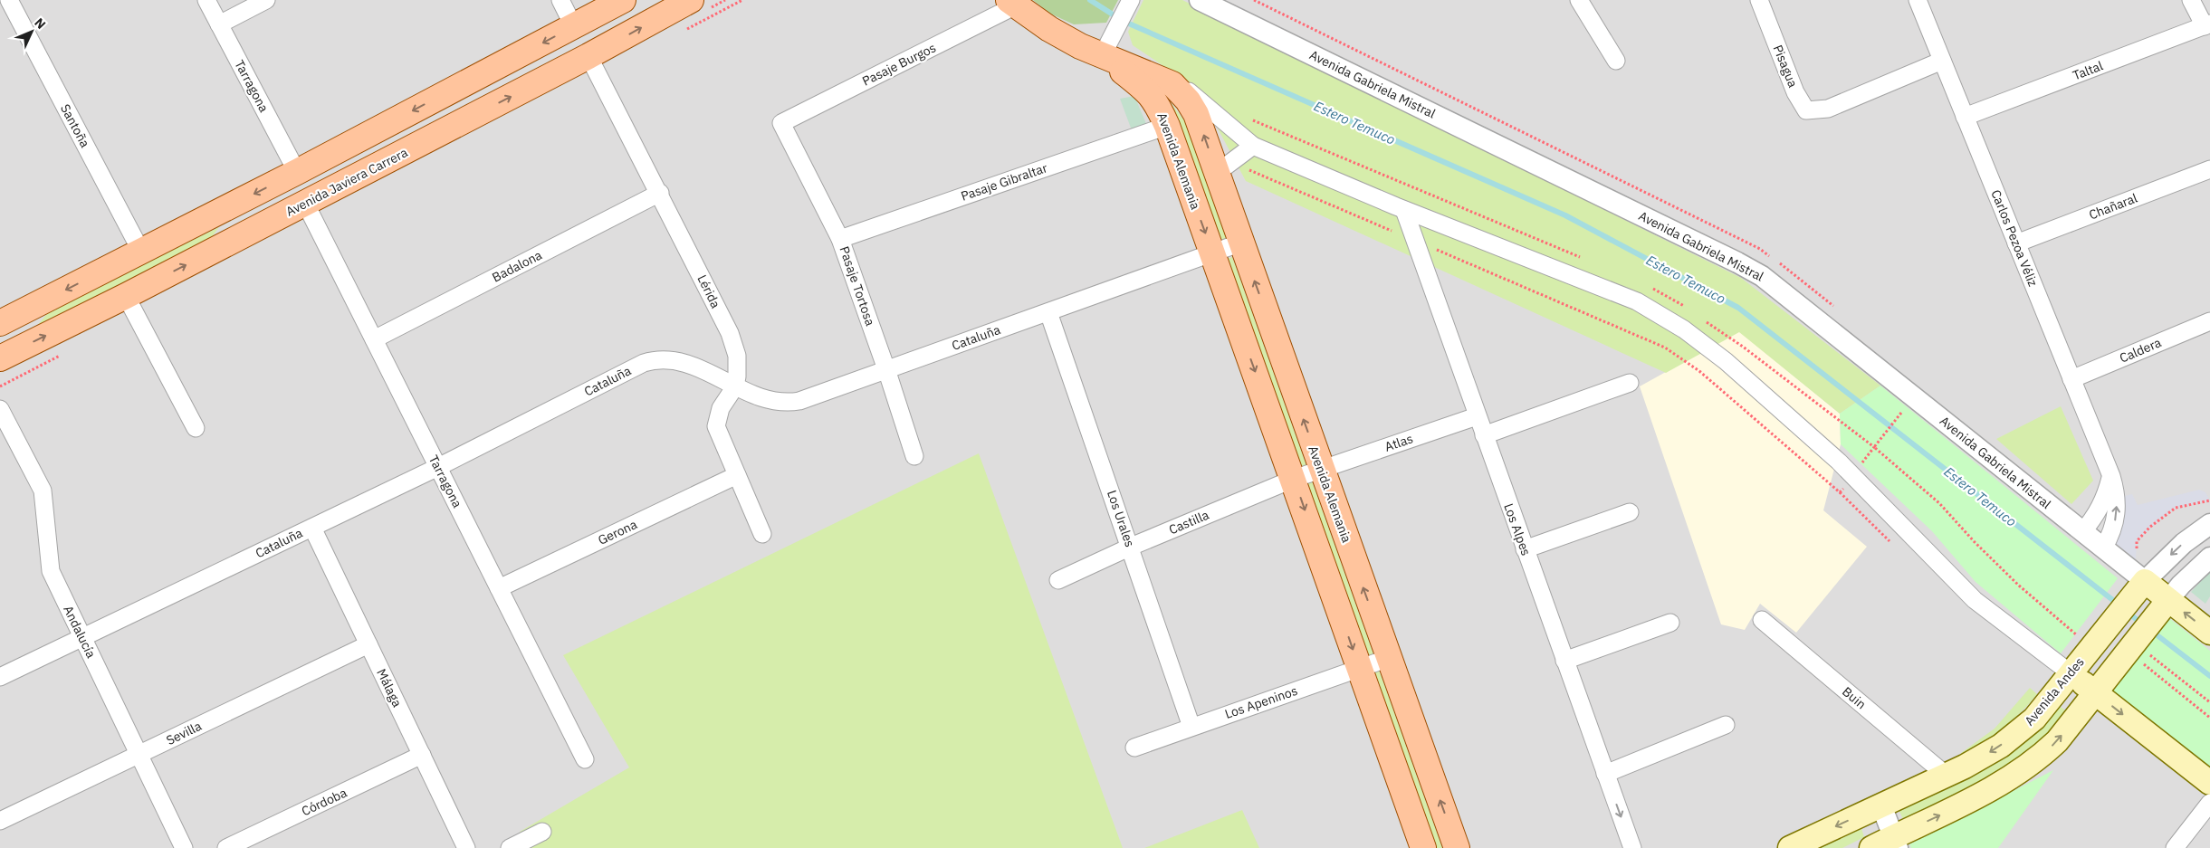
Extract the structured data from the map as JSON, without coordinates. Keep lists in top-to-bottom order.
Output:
{
  "streets": {
    "main road": [
      "Avenida Gabriela Mistral",
      "Avenida Alemania",
      "Avenida Javiera Carrera",
      "Avenida Andes"
    ],
    "street": [
      "Pasaje Burgos",
      "Pisagua",
      "Taltal",
      "Tarragona",
      "Santoña",
      "Pasaje Gibraltar",
      "Chañaral",
      "Carlos Pezoa Véliz",
      "Badalona",
      "Pasaje Tortosa",
      "Lérida",
      "Cataluña",
      "Caldera",
      "Atlas",
      "Los Urales",
      "Castilla",
      "Los Alpes",
      "Gerona",
      "Andalucía",
      "Málaga",
      "Buin",
      "Los Apeninos",
      "Sevilla",
      "Córdoba"
    ]
  },
  "crossings": [
    ["Pasaje Burgos", "Pasaje Tortosa"],
    ["Pisagua", "Carlos Pezoa Véliz"],
    ["Taltal", "Carlos Pezoa Véliz"],
    ["Avenida Gabriela Mistral", "Carlos Pezoa Véliz"],
    ["Avenida Gabriela Mistral", "Avenida Andes"],
    ["Tarragona", "Avenida Javiera Carrera"],
    ["Tarragona", "Badalona"],
    ["Tarragona", "Cataluña"],
    ["Tarragona", "Gerona"],
    ["Avenida Alemania", "Pasaje Gibraltar"],
    ["Avenida Alemania", "Cataluña"],
    ["Avenida Alemania", "Atlas"],
    ["Avenida Alemania", "Castilla"],
    ["Avenida Alemania", "Los Apeninos"],
    ["Avenida Javiera Carrera", "Lérida"],
    ["Pasaje Gibraltar", "Pasaje Tortosa"],
    ["Chañaral", "Carlos Pezoa Véliz"],
    ["Carlos Pezoa Véliz", "Caldera"],
    ["Badalona", "Lérida"],
    ["Pasaje Tortosa", "Cataluña"],
    ["Lérida", "Cataluña"],
    ["Cataluña", "Los Urales"],
    ["Cataluña", "Andalucía"],
    ["Cataluña", "Málaga"],
    ["Atlas", "Castilla"],
    ["Atlas", "Los Alpes"],
    ["Los Urales", "Castilla"],
    ["Los Urales", "Los Apeninos"],
    ["Andalucía", "Sevilla"],
    ["Málaga", "Sevilla"],
    ["Málaga", "Córdoba"],
    ["Avenida Andes", "Buin"]
  ],
  "water": ["Estero Temuco"],
  "north": "top right"
}
